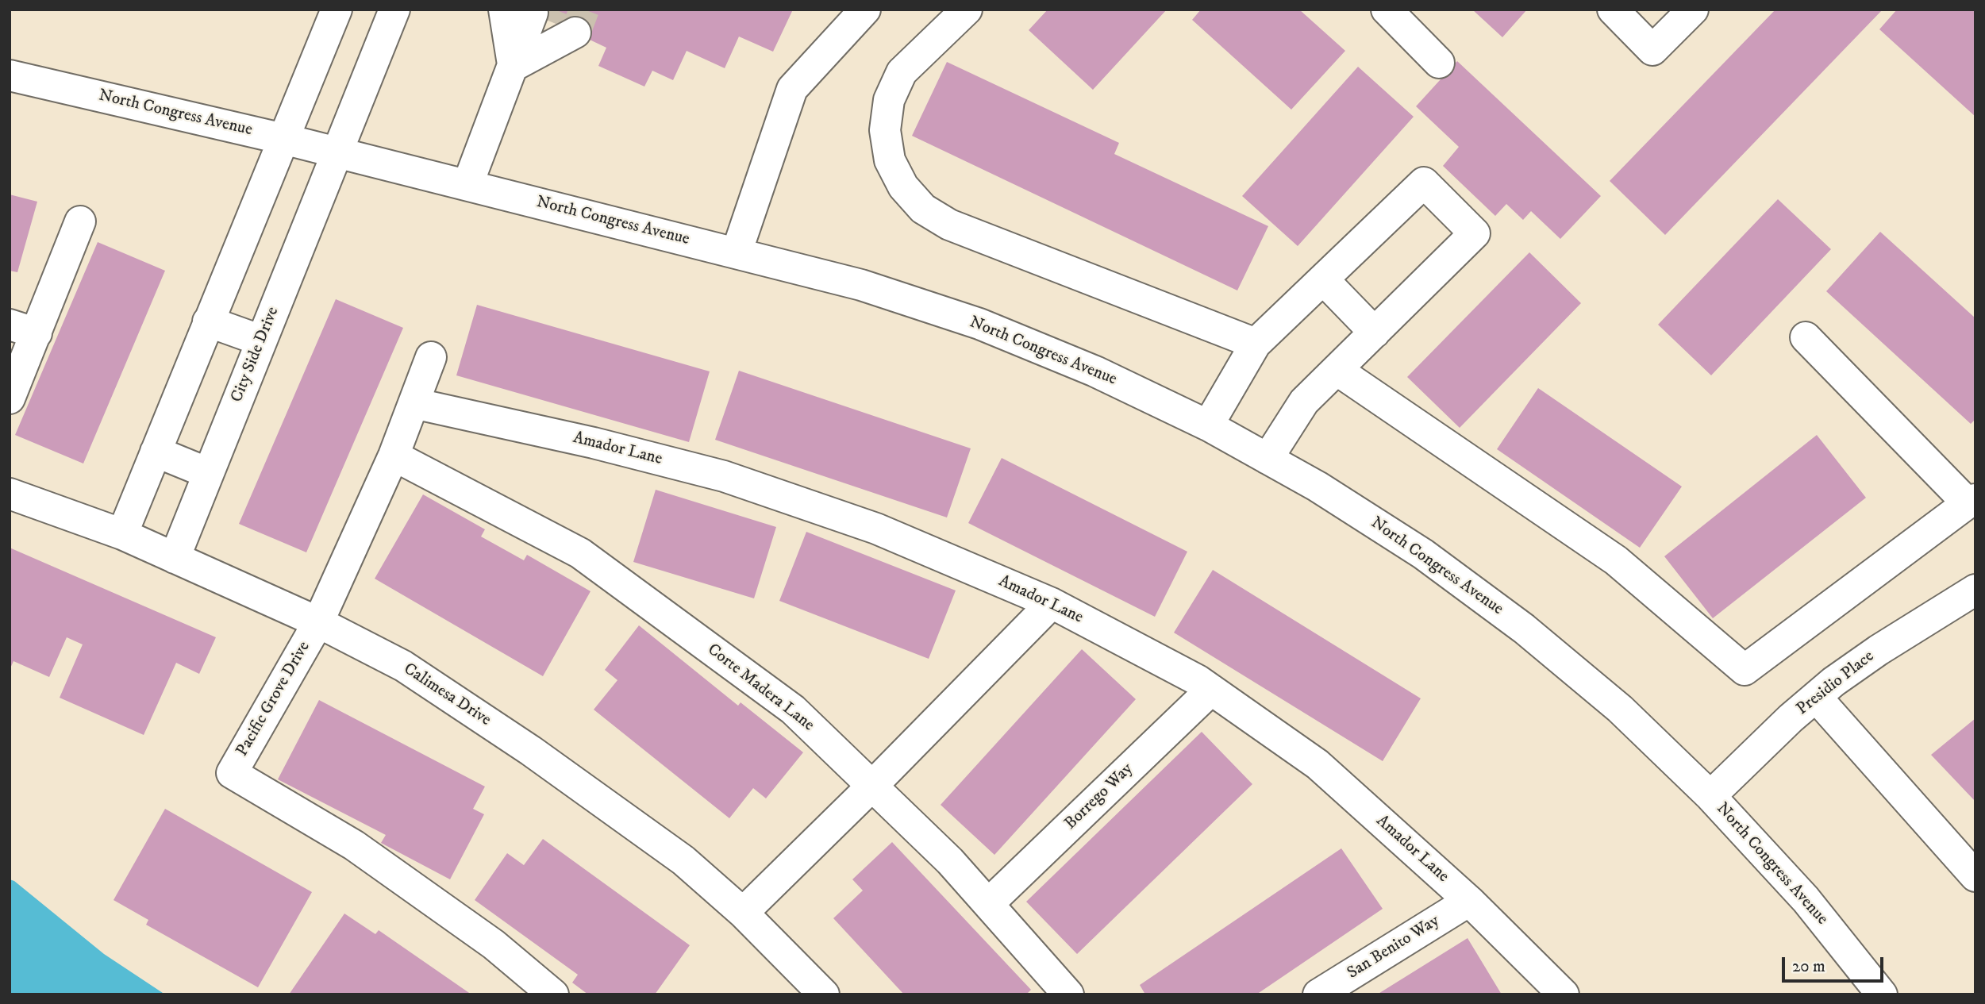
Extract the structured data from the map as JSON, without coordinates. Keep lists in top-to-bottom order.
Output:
{
  "streets": {
    "street": [
      "North Congress Avenue",
      "City Side Drive",
      "Amador Lane",
      "Presidio Place",
      "Corte Madera Lane",
      "Calimesa Drive",
      "Pacific Grove Drive",
      "Borrego Way",
      "San Benito Way"
    ]
  },
  "crossings": [
    ["North Congress Avenue", "City Side Drive"],
    ["North Congress Avenue", "Presidio Place"],
    ["City Side Drive", "Calimesa Drive"],
    ["Amador Lane", "Pacific Grove Drive"],
    ["Amador Lane", "Borrego Way"],
    ["Amador Lane", "San Benito Way"],
    ["Corte Madera Lane", "Pacific Grove Drive"],
    ["Corte Madera Lane", "Borrego Way"],
    ["Calimesa Drive", "Pacific Grove Drive"]
  ],
  "scale_bar": "20 m"
}
